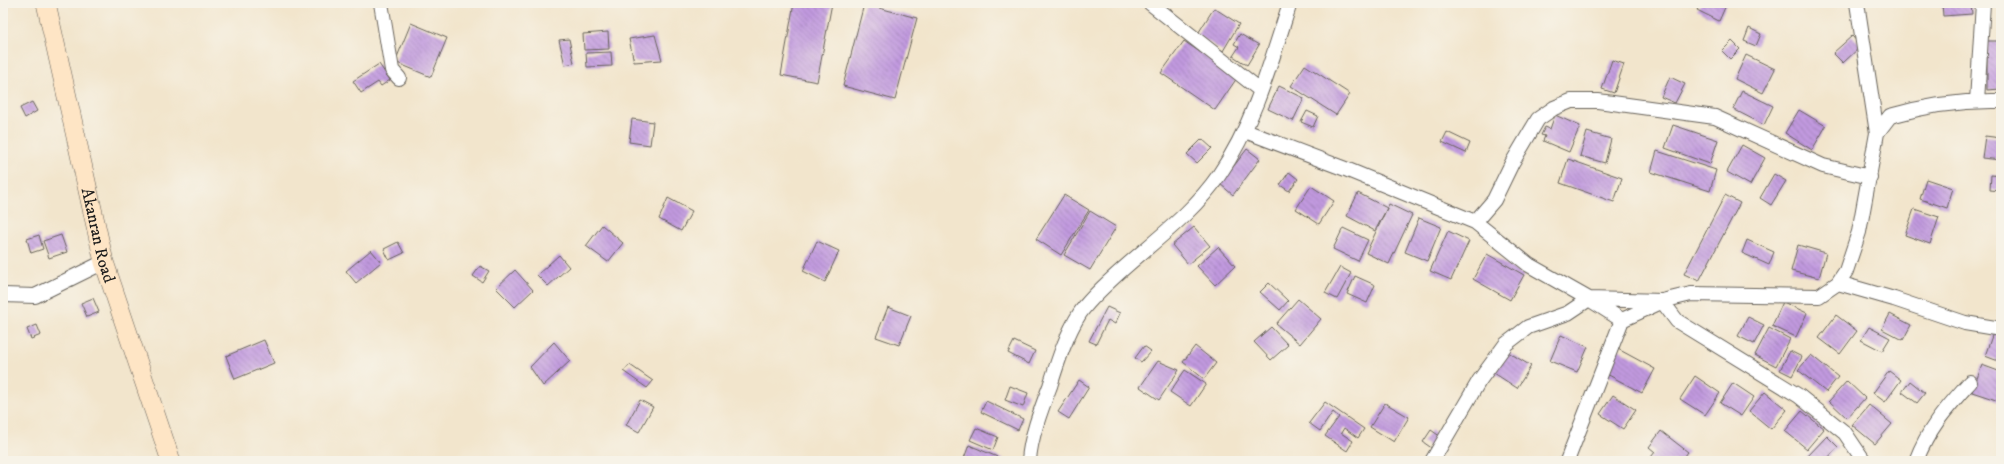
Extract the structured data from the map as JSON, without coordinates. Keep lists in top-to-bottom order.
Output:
{
  "streets": {
    "main road": ["Akanran Road"]
  }
}
